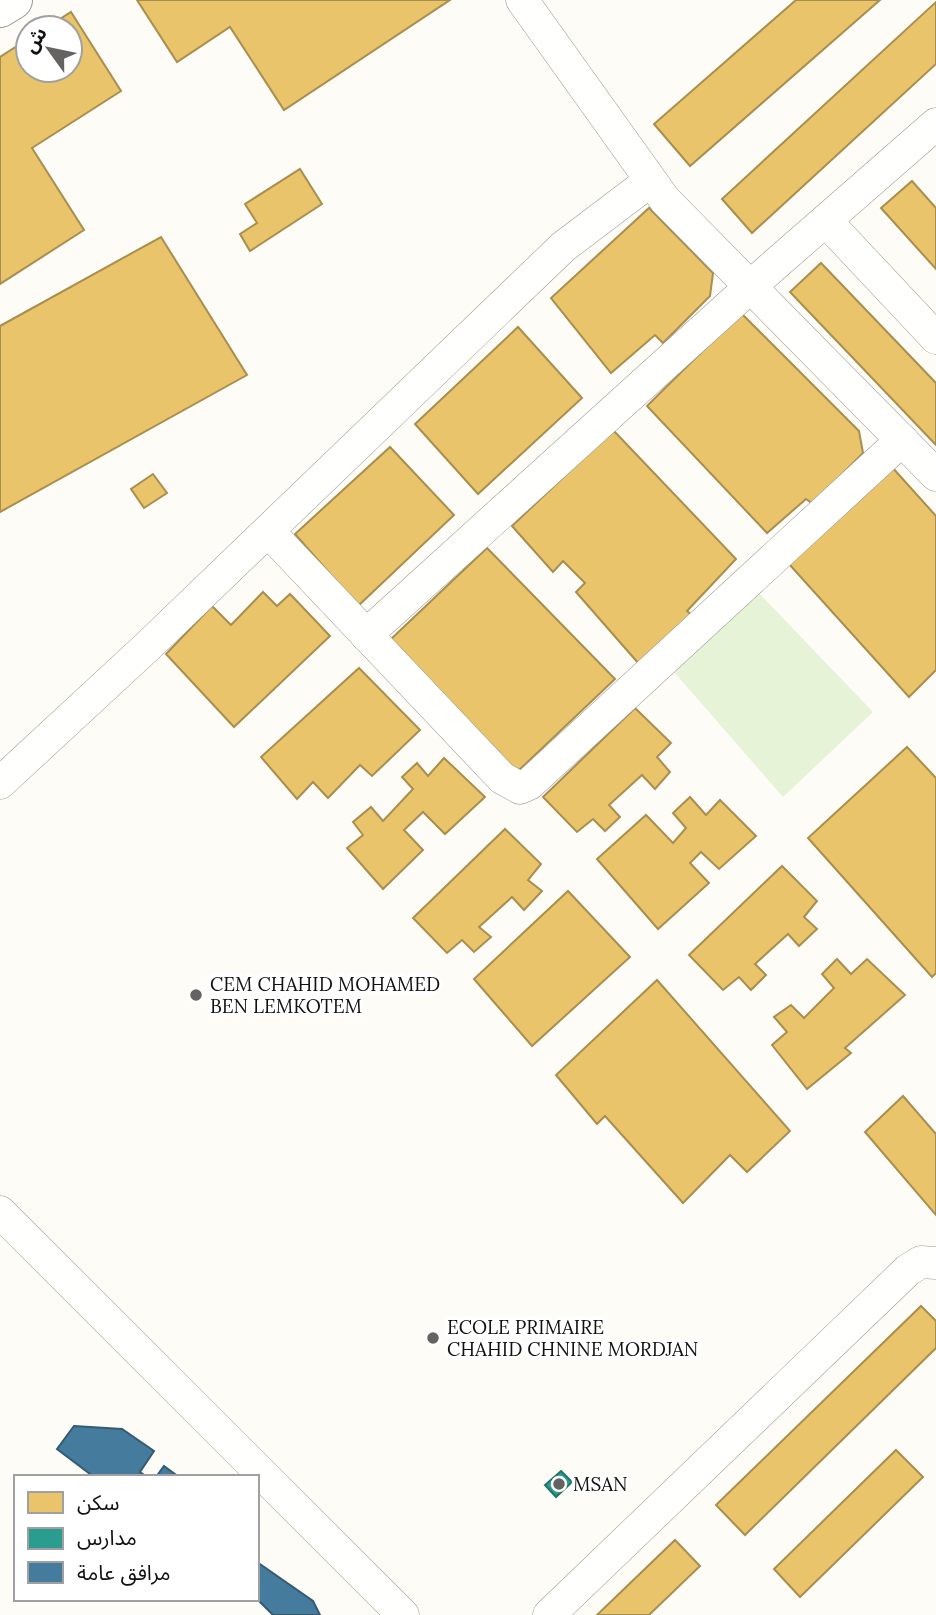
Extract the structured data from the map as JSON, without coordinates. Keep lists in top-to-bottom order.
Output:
{
  "places": ["CEM CHAHID MOHAMED BEN LEMKOTEM", "ECOLE PRIMAIRE CHAHID CHNINE MORDJAN", "MSAN"],
  "legend": ["سكن", "مدارس", "مرافق عامة"],
  "north": "top left"
}
